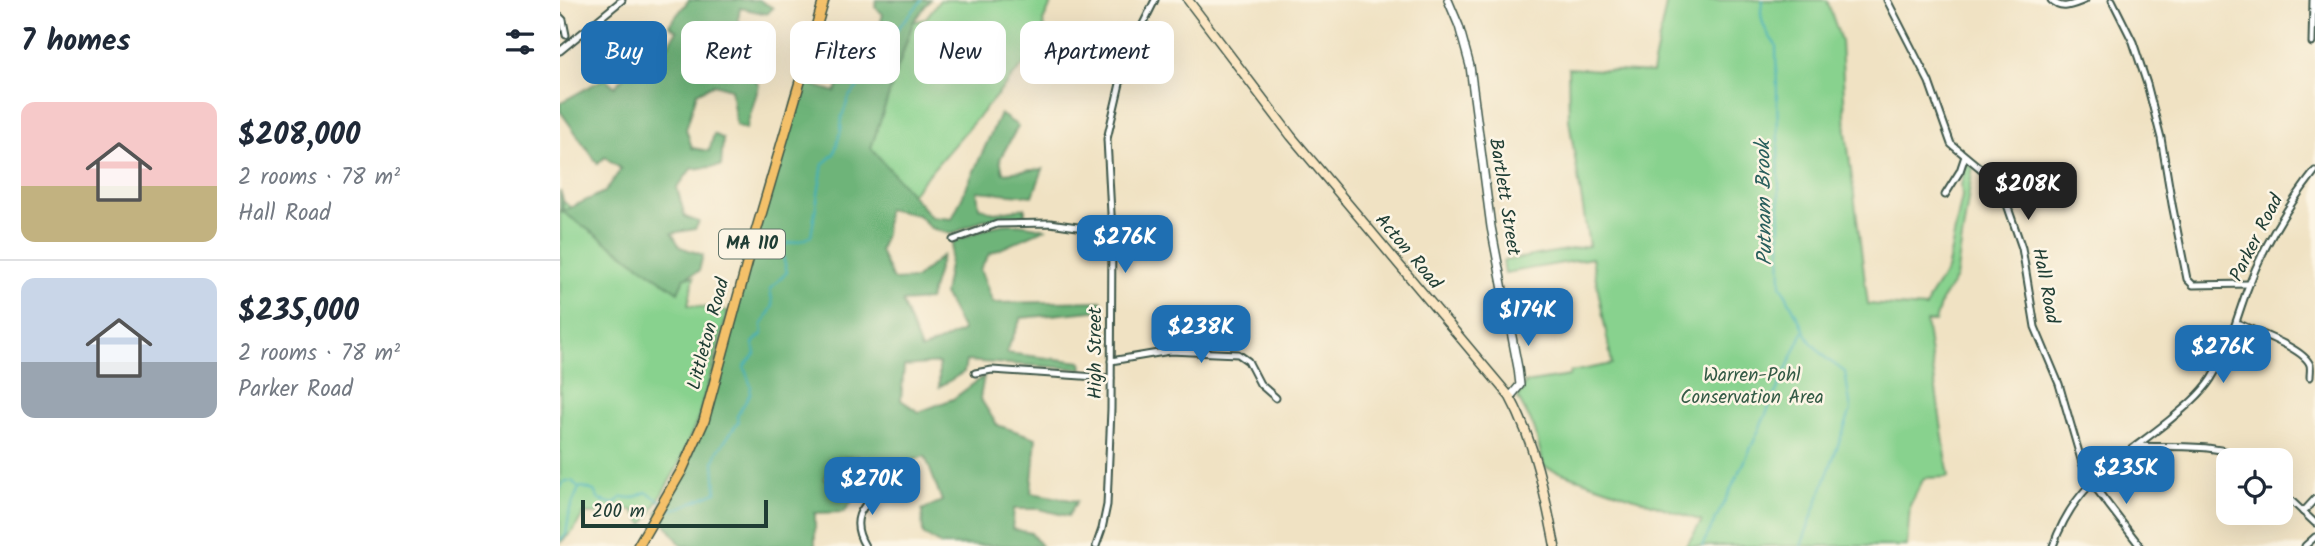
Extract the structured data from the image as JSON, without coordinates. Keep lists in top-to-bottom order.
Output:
{
  "streets": {
    "main road": ["MA 110", "Acton Road", "Littleton Road"],
    "street": [
      "Bartlett Street",
      "Parker Road",
      "Hall Road",
      "High Street"
    ]
  },
  "crossings": [
    ["Bartlett Street", "Acton Road"],
    ["Parker Road", "Hall Road"]
  ],
  "water": ["Putnam Brook"],
  "parks": ["Warren-Pohl Conservation Area"],
  "scale_bar": "200 m",
  "page": {
    "heading": "7 homes",
    "chip": [
      "Buy",
      "Rent",
      "Filters",
      "New",
      "Apartment"
    ],
    "list": [
      {
        "name": "$208,000",
        "note": "2 rooms · 78 m² · Hall Road"
      },
      {
        "name": "$235,000",
        "note": "2 rooms · 78 m² · Parker Road"
      }
    ],
    "price": [
      "$208K",
      "$276K",
      "$174K",
      "$238K",
      "$276K",
      "$235K",
      "$270K"
    ],
    "scale": "200 m"
  }
}
